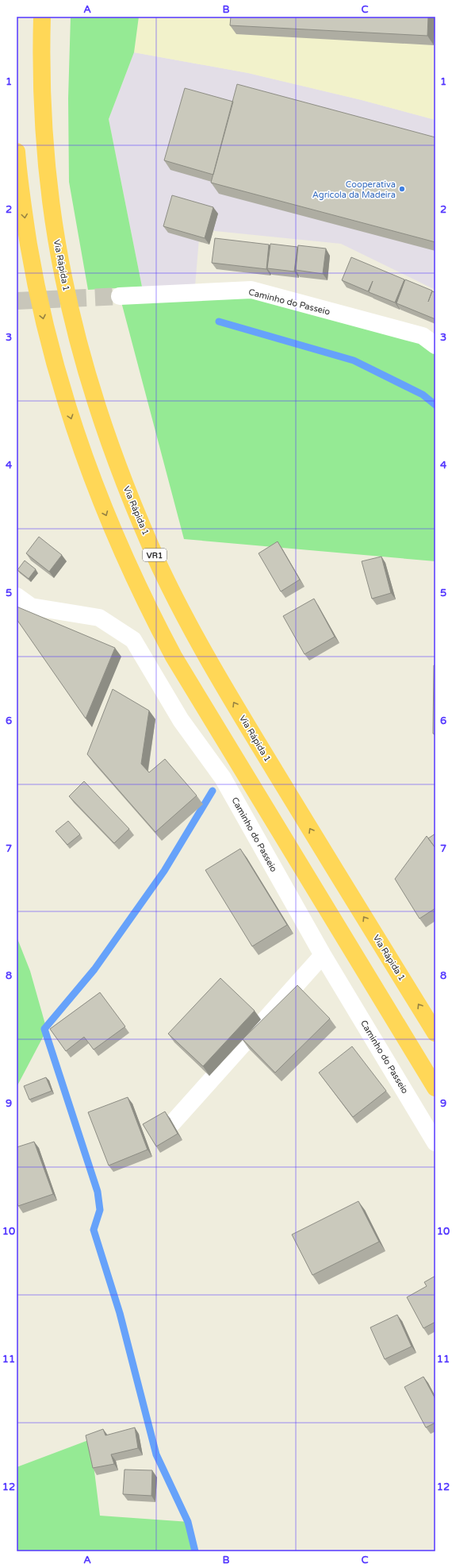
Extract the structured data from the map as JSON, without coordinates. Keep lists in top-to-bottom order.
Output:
{
  "streets": {
    "highway": ["Via Rápida 1", "VR1"],
    "street": ["Caminho do Passeio"]
  },
  "places": ["Cooperativa Agrícola da Madeira"],
  "grid": {
    "columns": ["A", "B", "C"],
    "rows": [
      "1",
      "2",
      "3",
      "4",
      "5",
      "6",
      "7",
      "8",
      "9",
      "10",
      "11",
      "12"
    ]
  }
}
